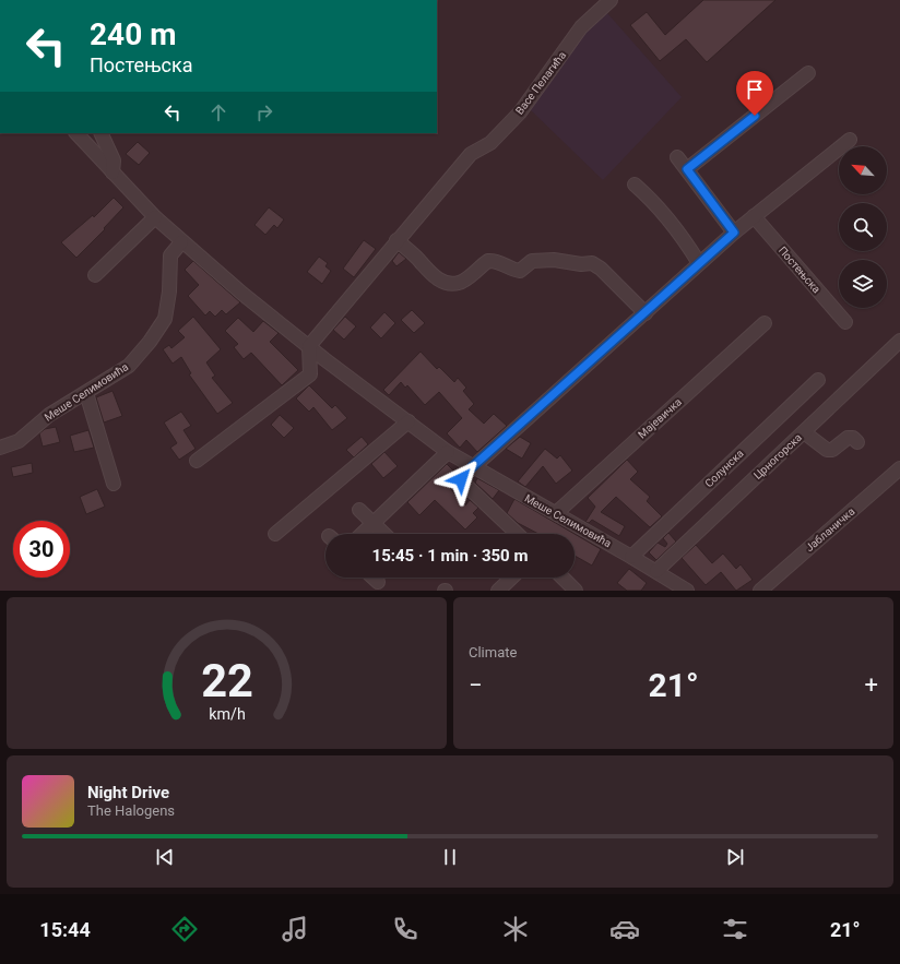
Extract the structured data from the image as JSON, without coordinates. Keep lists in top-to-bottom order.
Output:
{
  "streets": {
    "street": [
      "Васе Пелагића",
      "Постењска",
      "Меше Селимовића",
      "Мајевичка",
      "Црногорска",
      "Солунска",
      "Јабланичка"
    ]
  },
  "crossings": [
    ["Васе Пелагића", "Меше Селимовића"],
    ["Меше Селимовића", "Мајевичка"],
    ["Меше Селимовића", "Црногорска"],
    ["Меше Селимовића", "Солунска"]
  ],
  "north": "top left",
  "page": {
    "turn": ["240 m", "Постењска"],
    "limit": "30",
    "trip": "15:45 · 1 min · 350 m",
    "tile": "Climate",
    "heat": ["−", "21°", "+"],
    "song": ["Night Drive", "The Halogens"],
    "tabs": ["15:44", "21°"],
    "gauge": ["22", "km/h"]
  }
}
